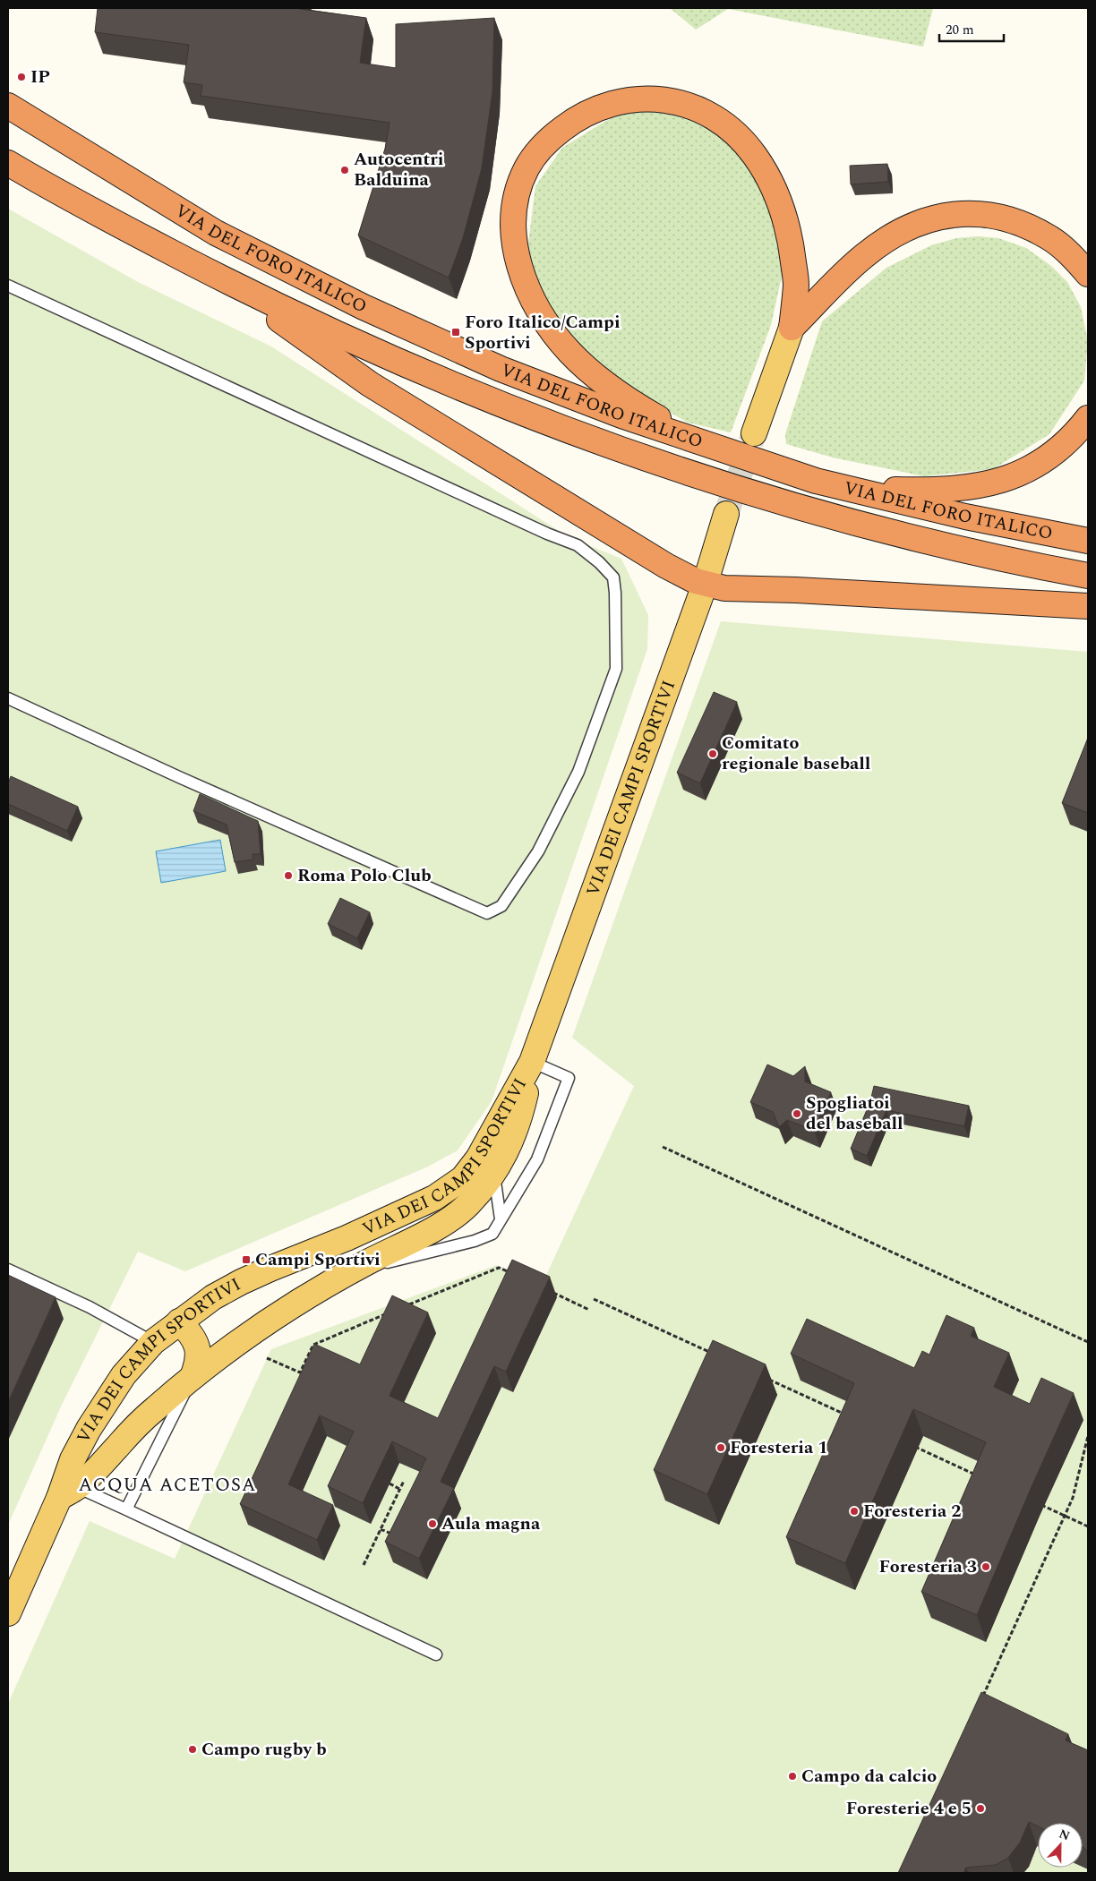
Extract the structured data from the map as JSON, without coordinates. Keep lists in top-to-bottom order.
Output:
{
  "streets": {
    "highway": ["VIA DEL FORO ITALICO"],
    "main road": ["VIA DEI CAMPI SPORTIVI"]
  },
  "districts": ["ACQUA ACETOSA"],
  "places": {
    "other": [
      "IP",
      "Autocentri Balduina",
      "Comitato regionale baseball",
      "Roma Polo Club",
      "Spogliatoi del baseball",
      "Foresteria 1",
      "Foresteria 2",
      "Aula magna",
      "Foresteria 3",
      "Campo rugby b",
      "Campo da calcio",
      "Foresterie 4 e 5"
    ],
    "transit": ["Foro Italico/Campi Sportivi", "Campi Sportivi"]
  },
  "scale_bar": "20 m",
  "north": "top"
}
